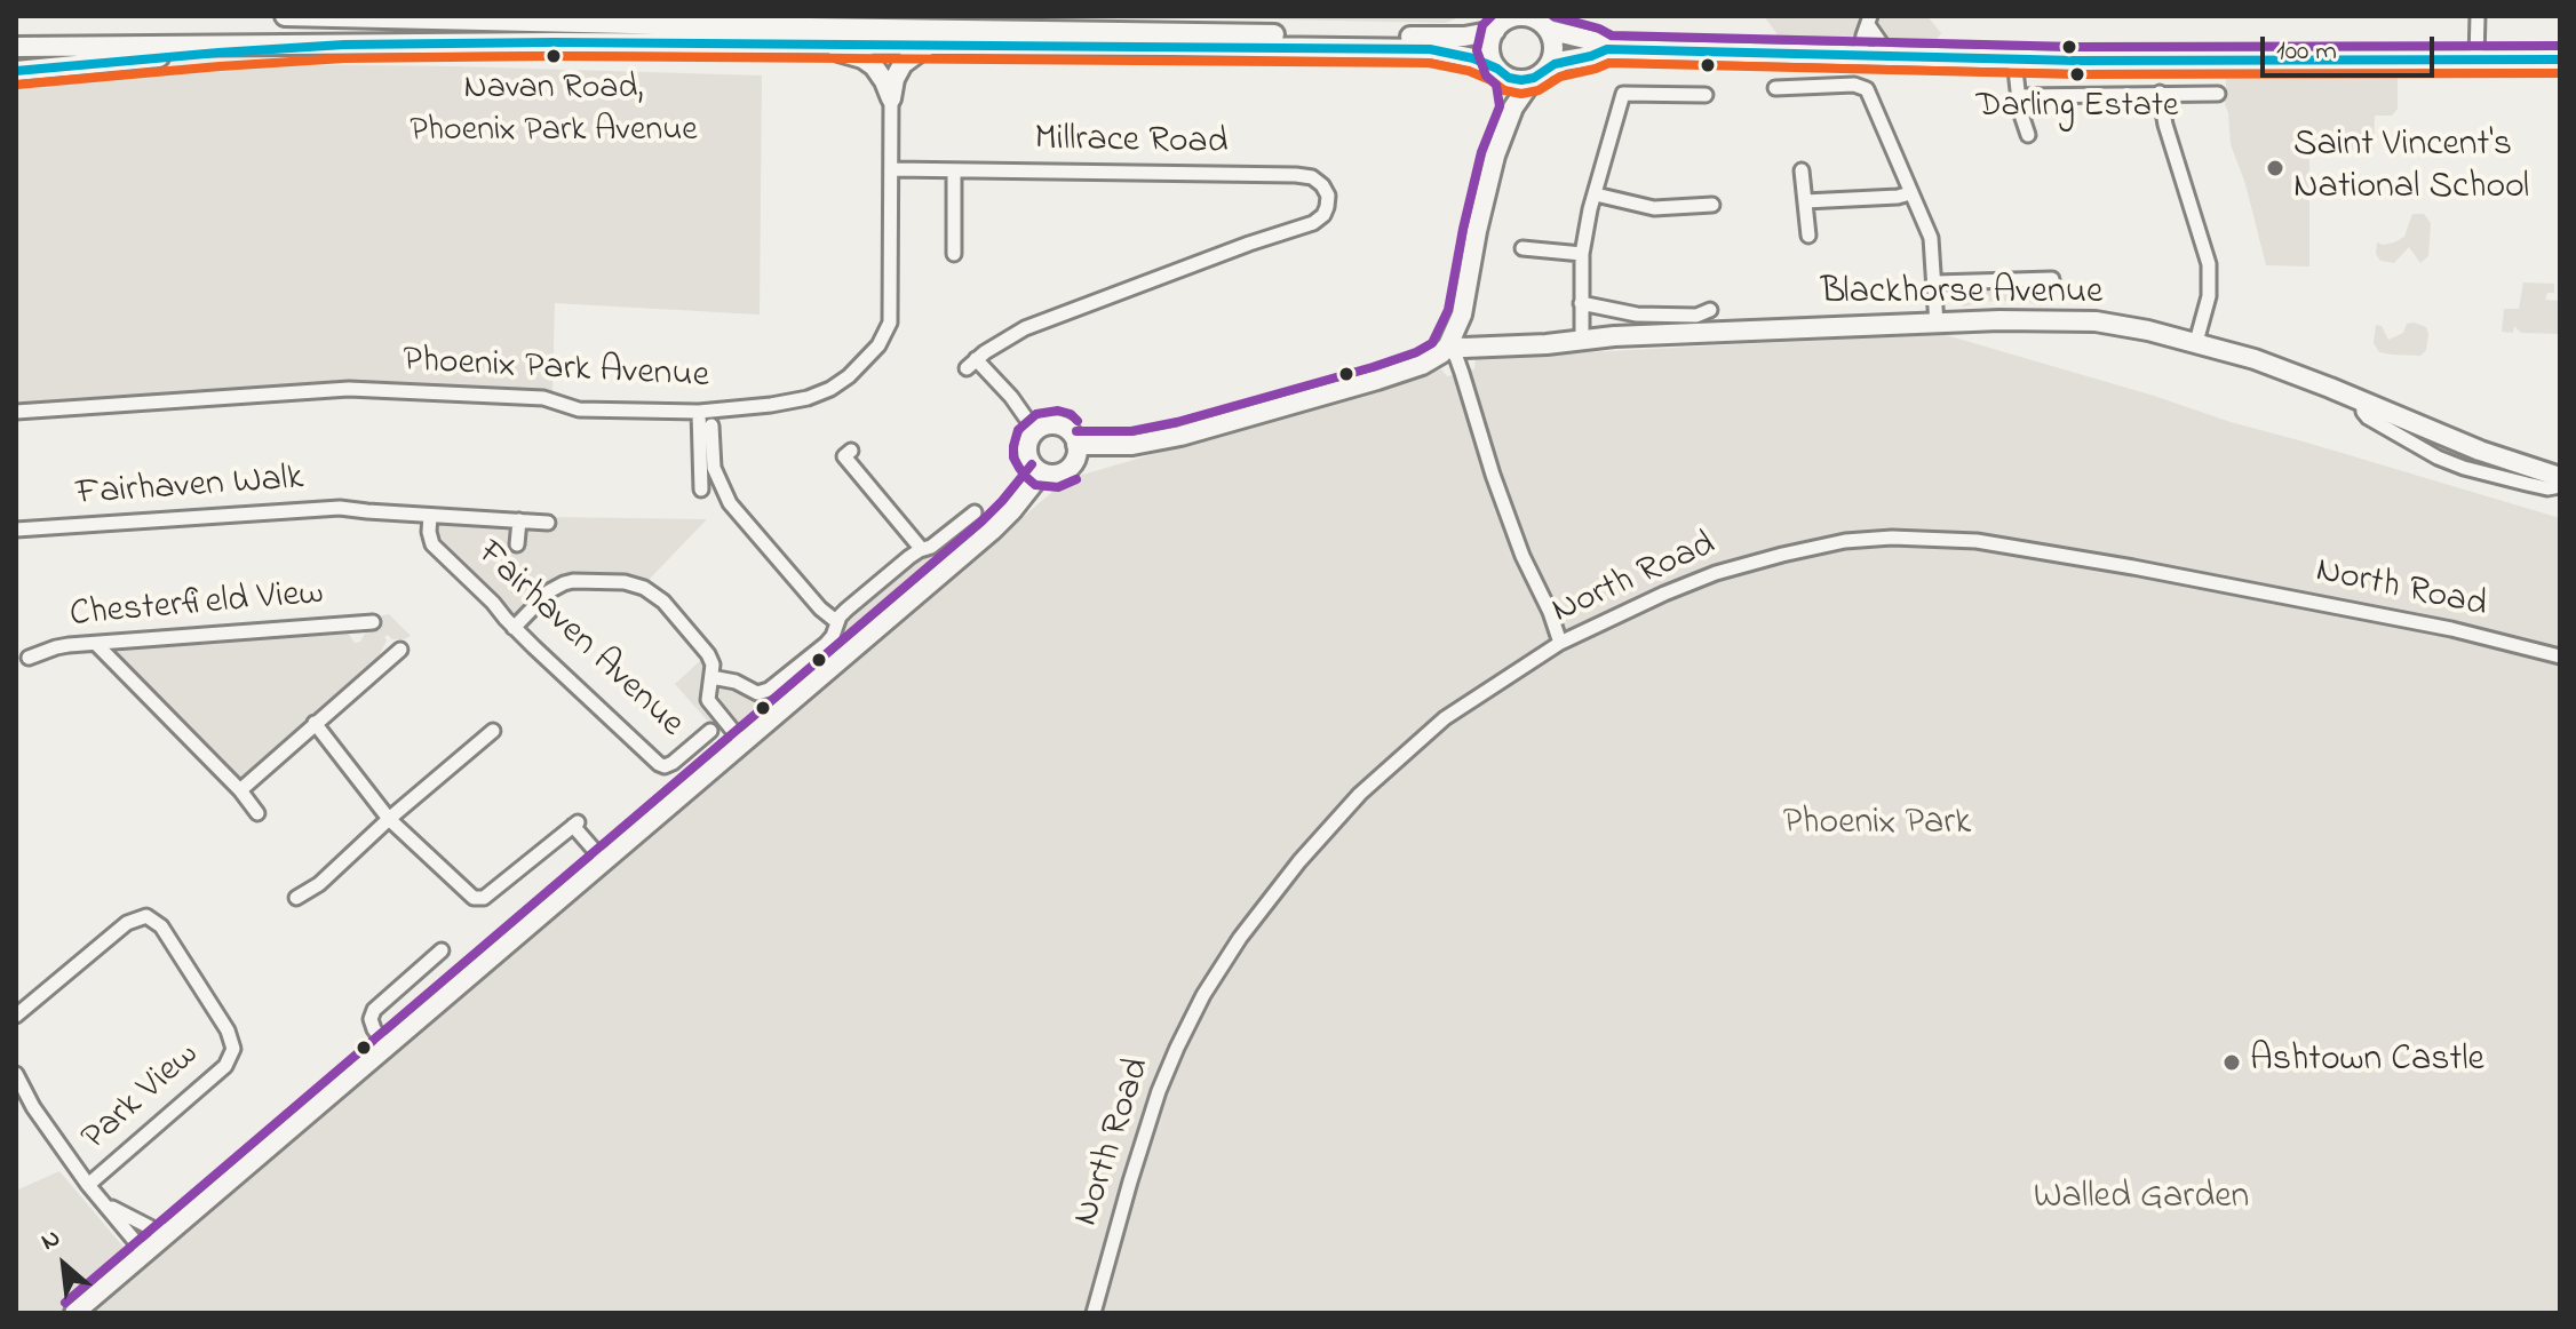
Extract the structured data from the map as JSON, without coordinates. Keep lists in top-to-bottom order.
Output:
{
  "streets": {
    "main road": ["Blackhorse Avenue"],
    "street": [
      "Millrace Road",
      "Phoenix Park Avenue",
      "Fairhaven Walk",
      "North Road",
      "Chesterfield View",
      "Fairhaven Avenue",
      "Park View"
    ]
  },
  "crossings": [
    ["Millrace Road", "Phoenix Park Avenue"],
    ["Fairhaven Walk", "Fairhaven Avenue"]
  ],
  "parks": ["Phoenix Park", "Walled Garden"],
  "places": [
    "Navan Road, Phoenix Park Avenue",
    "Darling Estate",
    "Saint Vincent's National School",
    "Ashtown Castle"
  ],
  "scale_bar": "100 m",
  "north": "top left"
}
